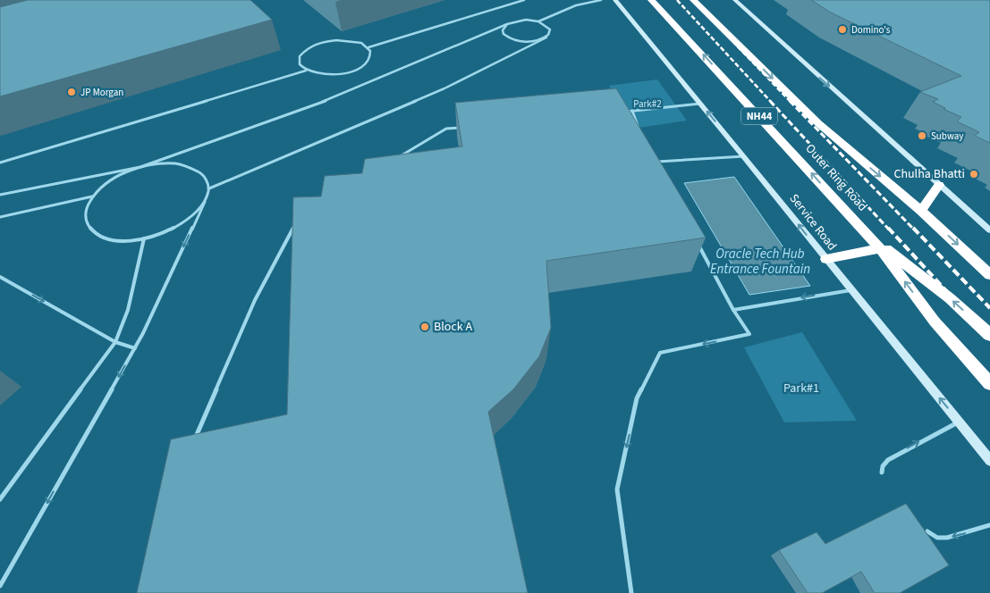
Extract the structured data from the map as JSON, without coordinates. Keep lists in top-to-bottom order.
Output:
{
  "streets": {
    "highway": ["NH44", "Outer Ring Road"],
    "street": ["Service Road"]
  },
  "one_way": ["Service Road"],
  "water": ["Oracle Tech Hub Entrance Fountain"],
  "parks": ["Park#2", "Park#1"],
  "places": [
    "Domino's",
    "JP Morgan",
    "Subway",
    "Chulha Bhatti",
    "Block A"
  ]
}
